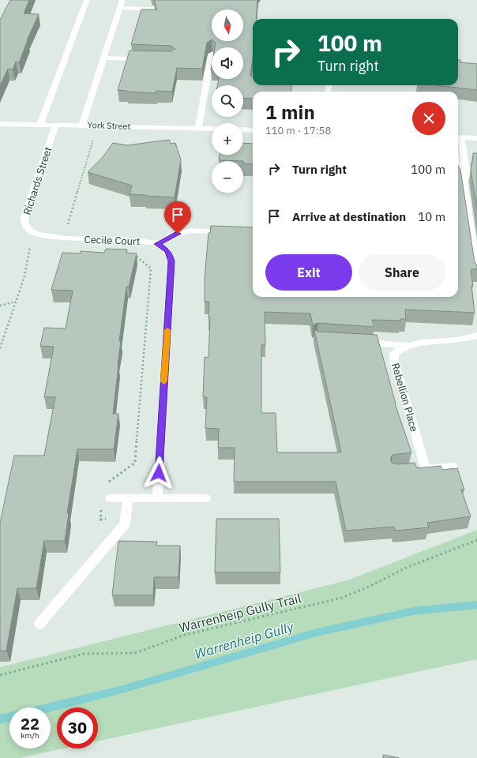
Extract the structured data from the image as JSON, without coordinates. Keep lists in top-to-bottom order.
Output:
{
  "streets": {
    "street": [
      "York Street",
      "Richards Street",
      "Cecile Court",
      "Rebellion Place"
    ],
    "path": ["Warrenheip Gully Trail"]
  },
  "crossings": [
    ["York Street", "Richards Street"],
    ["Richards Street", "Cecile Court"]
  ],
  "water": ["Warrenheip Gully"],
  "north": "bottom",
  "page": {
    "map_buttons": ["+", "−"],
    "turn": ["100 m", "Turn right"],
    "heading": ["1 min", "110 m · 17:58"],
    "list": [
      {
        "name": "Turn right",
        "value": "100 m"
      },
      {
        "name": "Arrive at destination",
        "value": "10 m"
      }
    ],
    "buttons": ["Exit", "Share"],
    "speed": "22 km/h",
    "limit": "30"
  }
}
